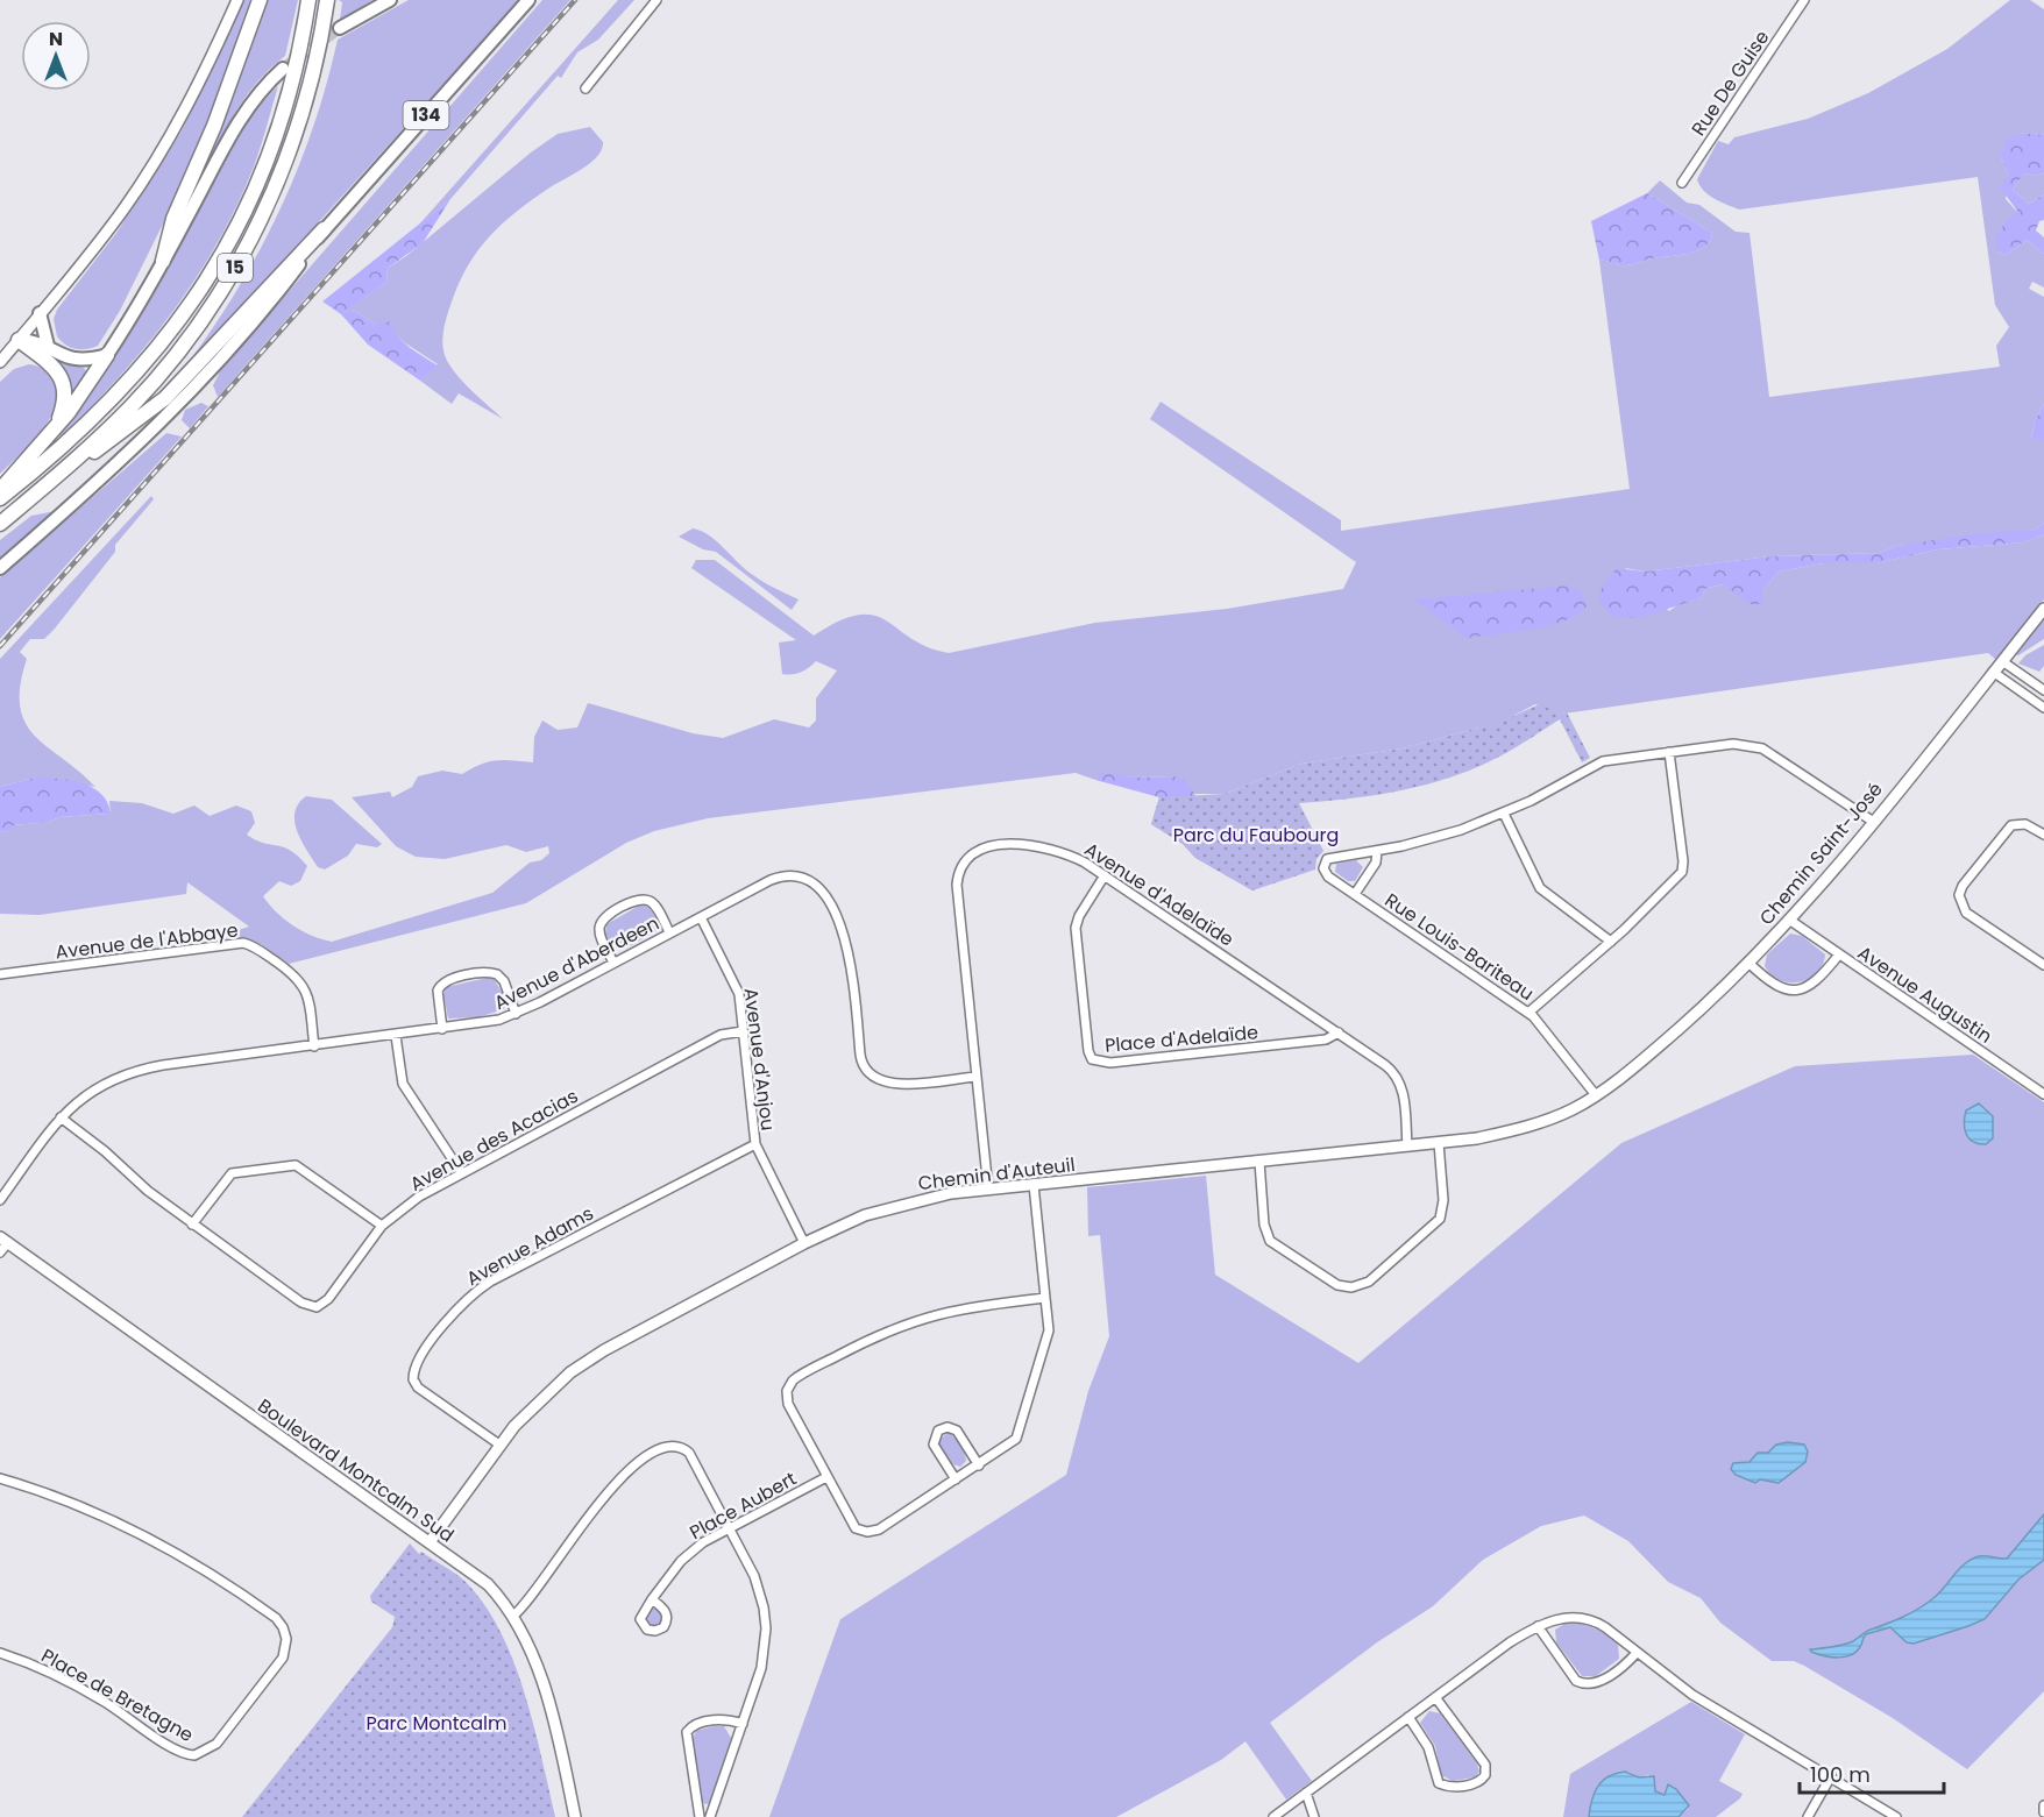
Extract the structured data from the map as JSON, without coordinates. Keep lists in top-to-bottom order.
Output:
{
  "streets": {
    "highway": ["15"],
    "main road": ["134"],
    "street": [
      "Rue De Guise",
      "Chemin Saint-José",
      "Avenue d'Adelaïde",
      "Avenue de l'Abbaye",
      "Rue Louis-Bariteau",
      "Avenue d'Aberdeen",
      "Avenue Augustin",
      "Place d'Adelaïde",
      "Avenue d'Anjou",
      "Avenue des Acacias",
      "Chemin d'Auteuil",
      "Avenue Adams",
      "Boulevard Montcalm Sud",
      "Place Aubert",
      "Place de Bretagne"
    ]
  },
  "crossings": [
    ["Chemin Saint-José", "Rue Louis-Bariteau"],
    ["Chemin Saint-José", "Avenue Augustin"],
    ["Chemin Saint-José", "Chemin d'Auteuil"],
    ["Avenue d'Adelaïde", "Avenue d'Aberdeen"],
    ["Avenue d'Adelaïde", "Place d'Adelaïde"],
    ["Avenue d'Adelaïde", "Chemin d'Auteuil"],
    ["Avenue de l'Abbaye", "Avenue d'Aberdeen"],
    ["Rue Louis-Bariteau", "Chemin d'Auteuil"],
    ["Avenue d'Aberdeen", "Avenue d'Anjou"],
    ["Avenue d'Aberdeen", "Avenue des Acacias"],
    ["Avenue d'Anjou", "Avenue des Acacias"],
    ["Avenue d'Anjou", "Chemin d'Auteuil"],
    ["Avenue d'Anjou", "Avenue Adams"],
    ["Chemin d'Auteuil", "Avenue Adams"],
    ["Chemin d'Auteuil", "Boulevard Montcalm Sud"]
  ],
  "parks": ["Parc du Faubourg", "Parc Montcalm"],
  "scale_bar": "100 m",
  "north": "top"
}
